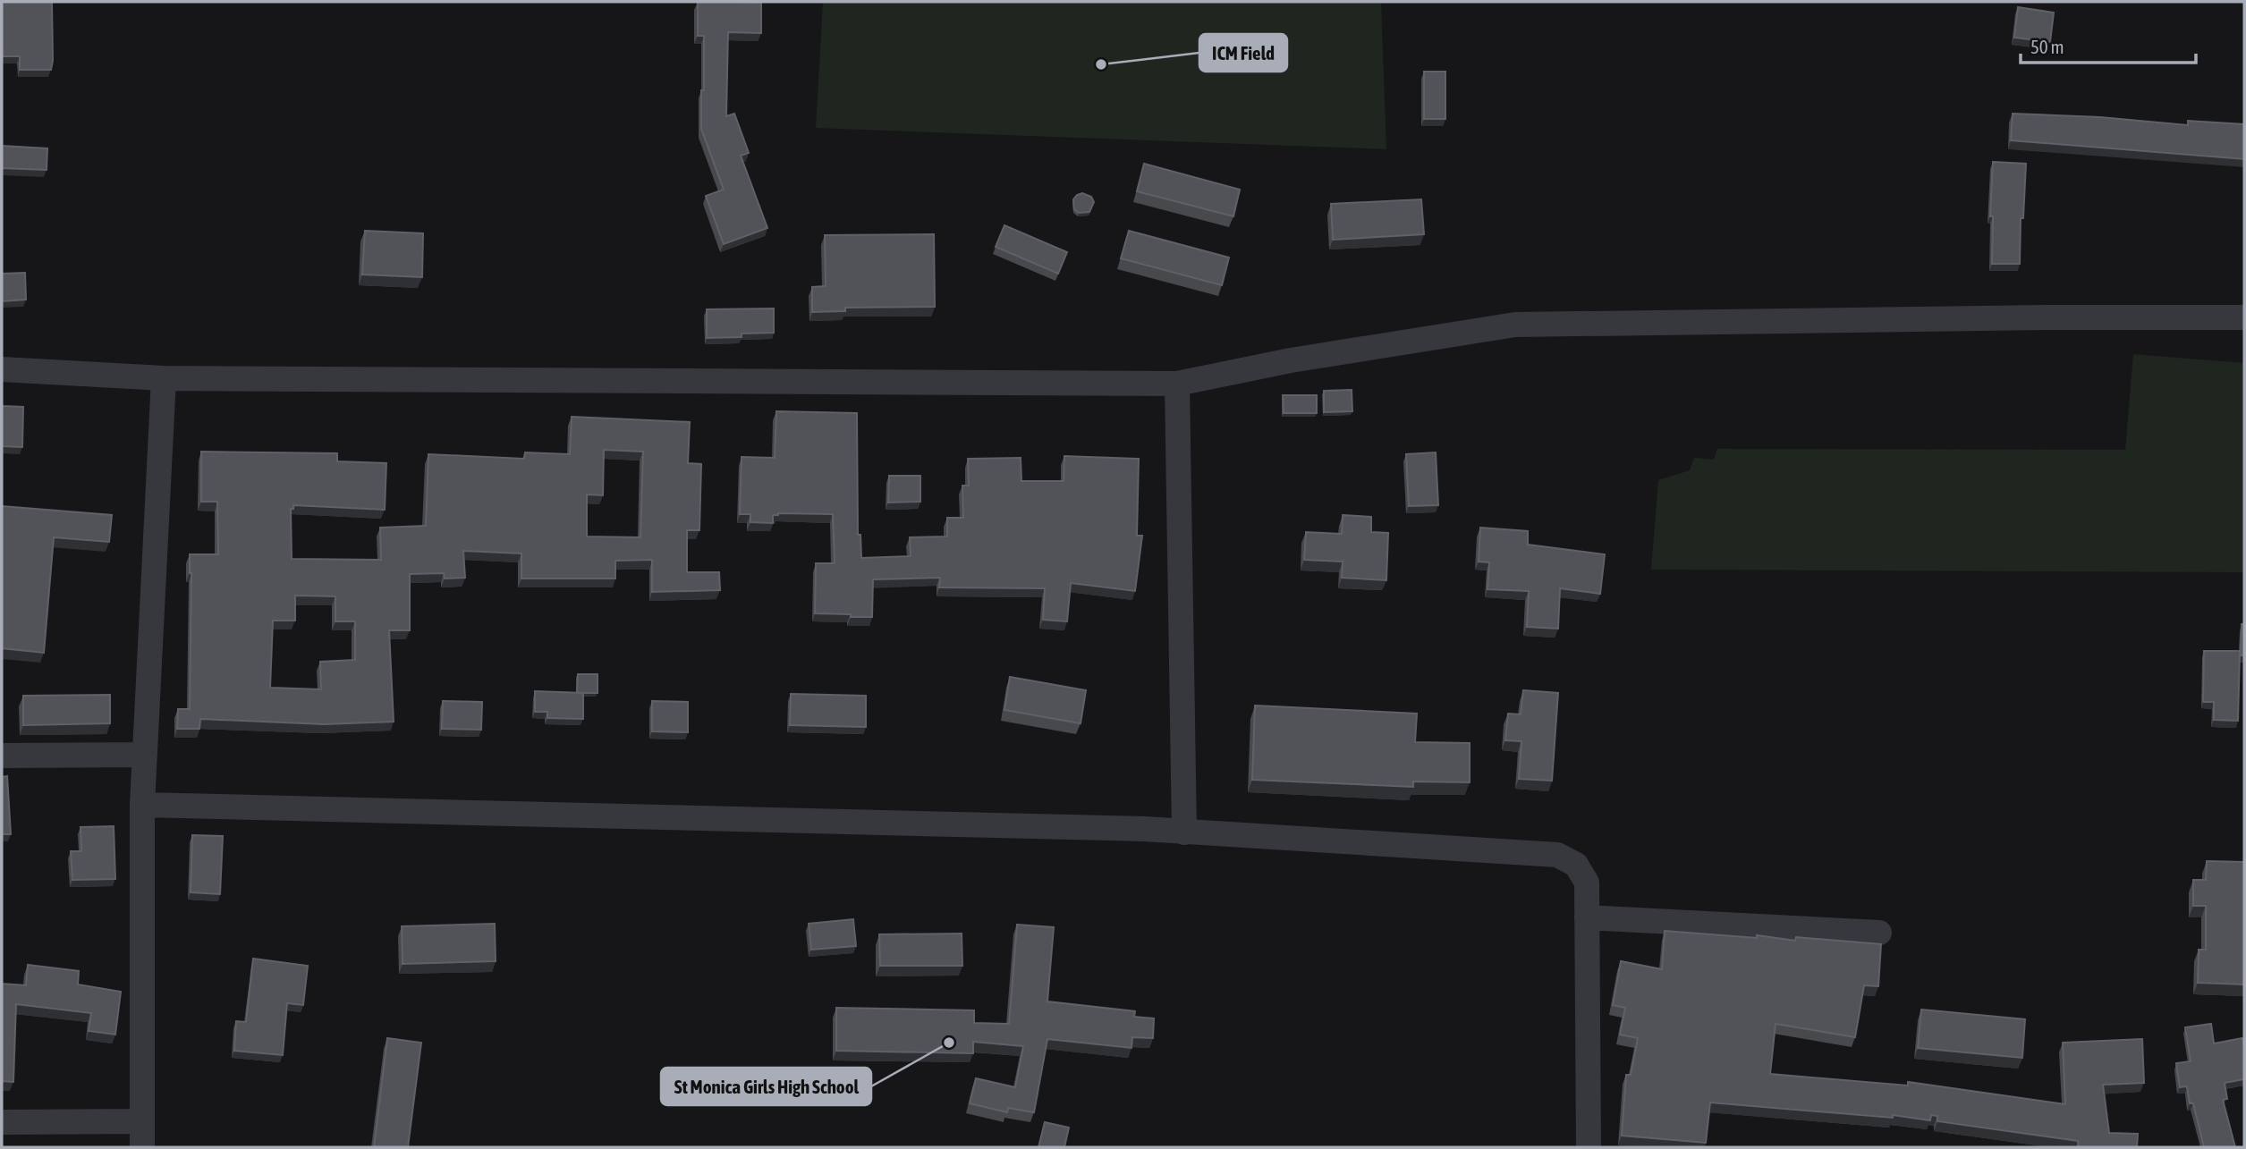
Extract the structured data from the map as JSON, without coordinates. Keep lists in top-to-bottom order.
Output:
{
  "places": ["ICM Field", "St Monica Girls High School"],
  "scale_bar": "50 m"
}
